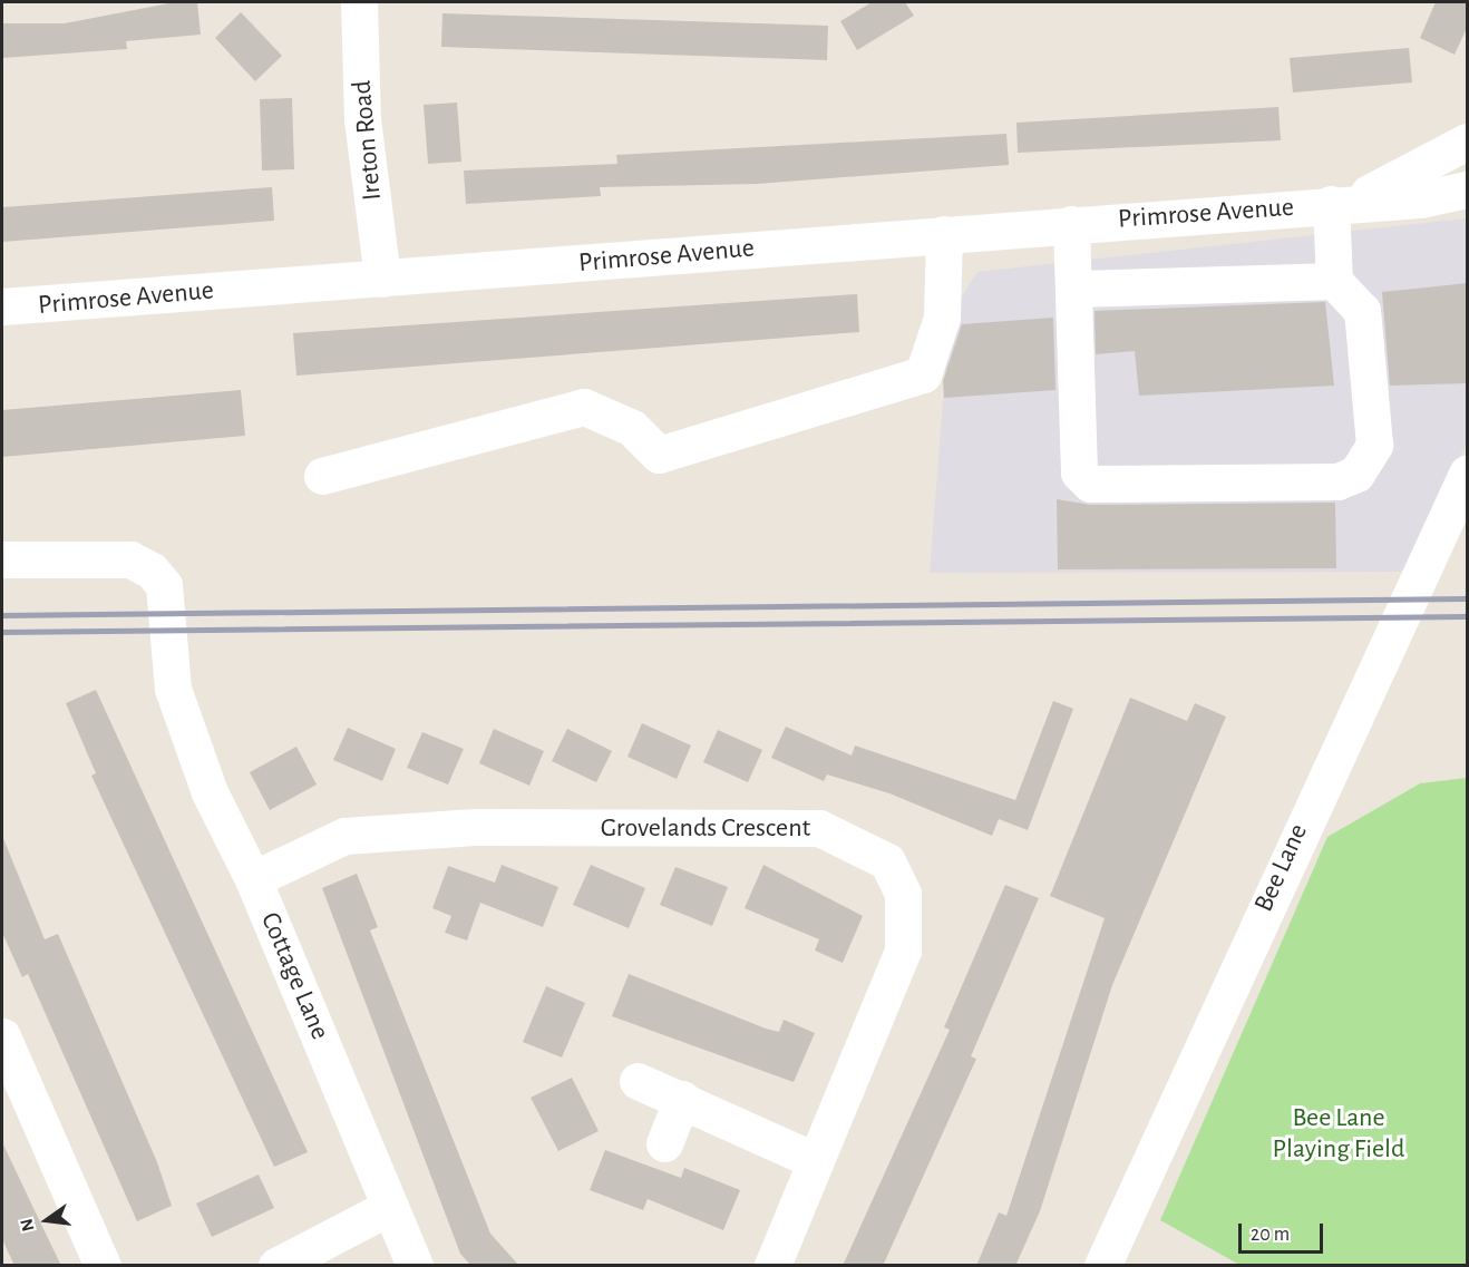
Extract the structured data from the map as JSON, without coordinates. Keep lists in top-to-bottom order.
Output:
{
  "streets": {
    "street": [
      "Ireton Road",
      "Primrose Avenue",
      "Grovelands Crescent",
      "Bee Lane",
      "Cottage Lane"
    ]
  },
  "crossings": [
    ["Ireton Road", "Primrose Avenue"],
    ["Grovelands Crescent", "Cottage Lane"]
  ],
  "parks": ["Bee Lane Playing Field"],
  "scale_bar": "20 m",
  "north": "left"
}
